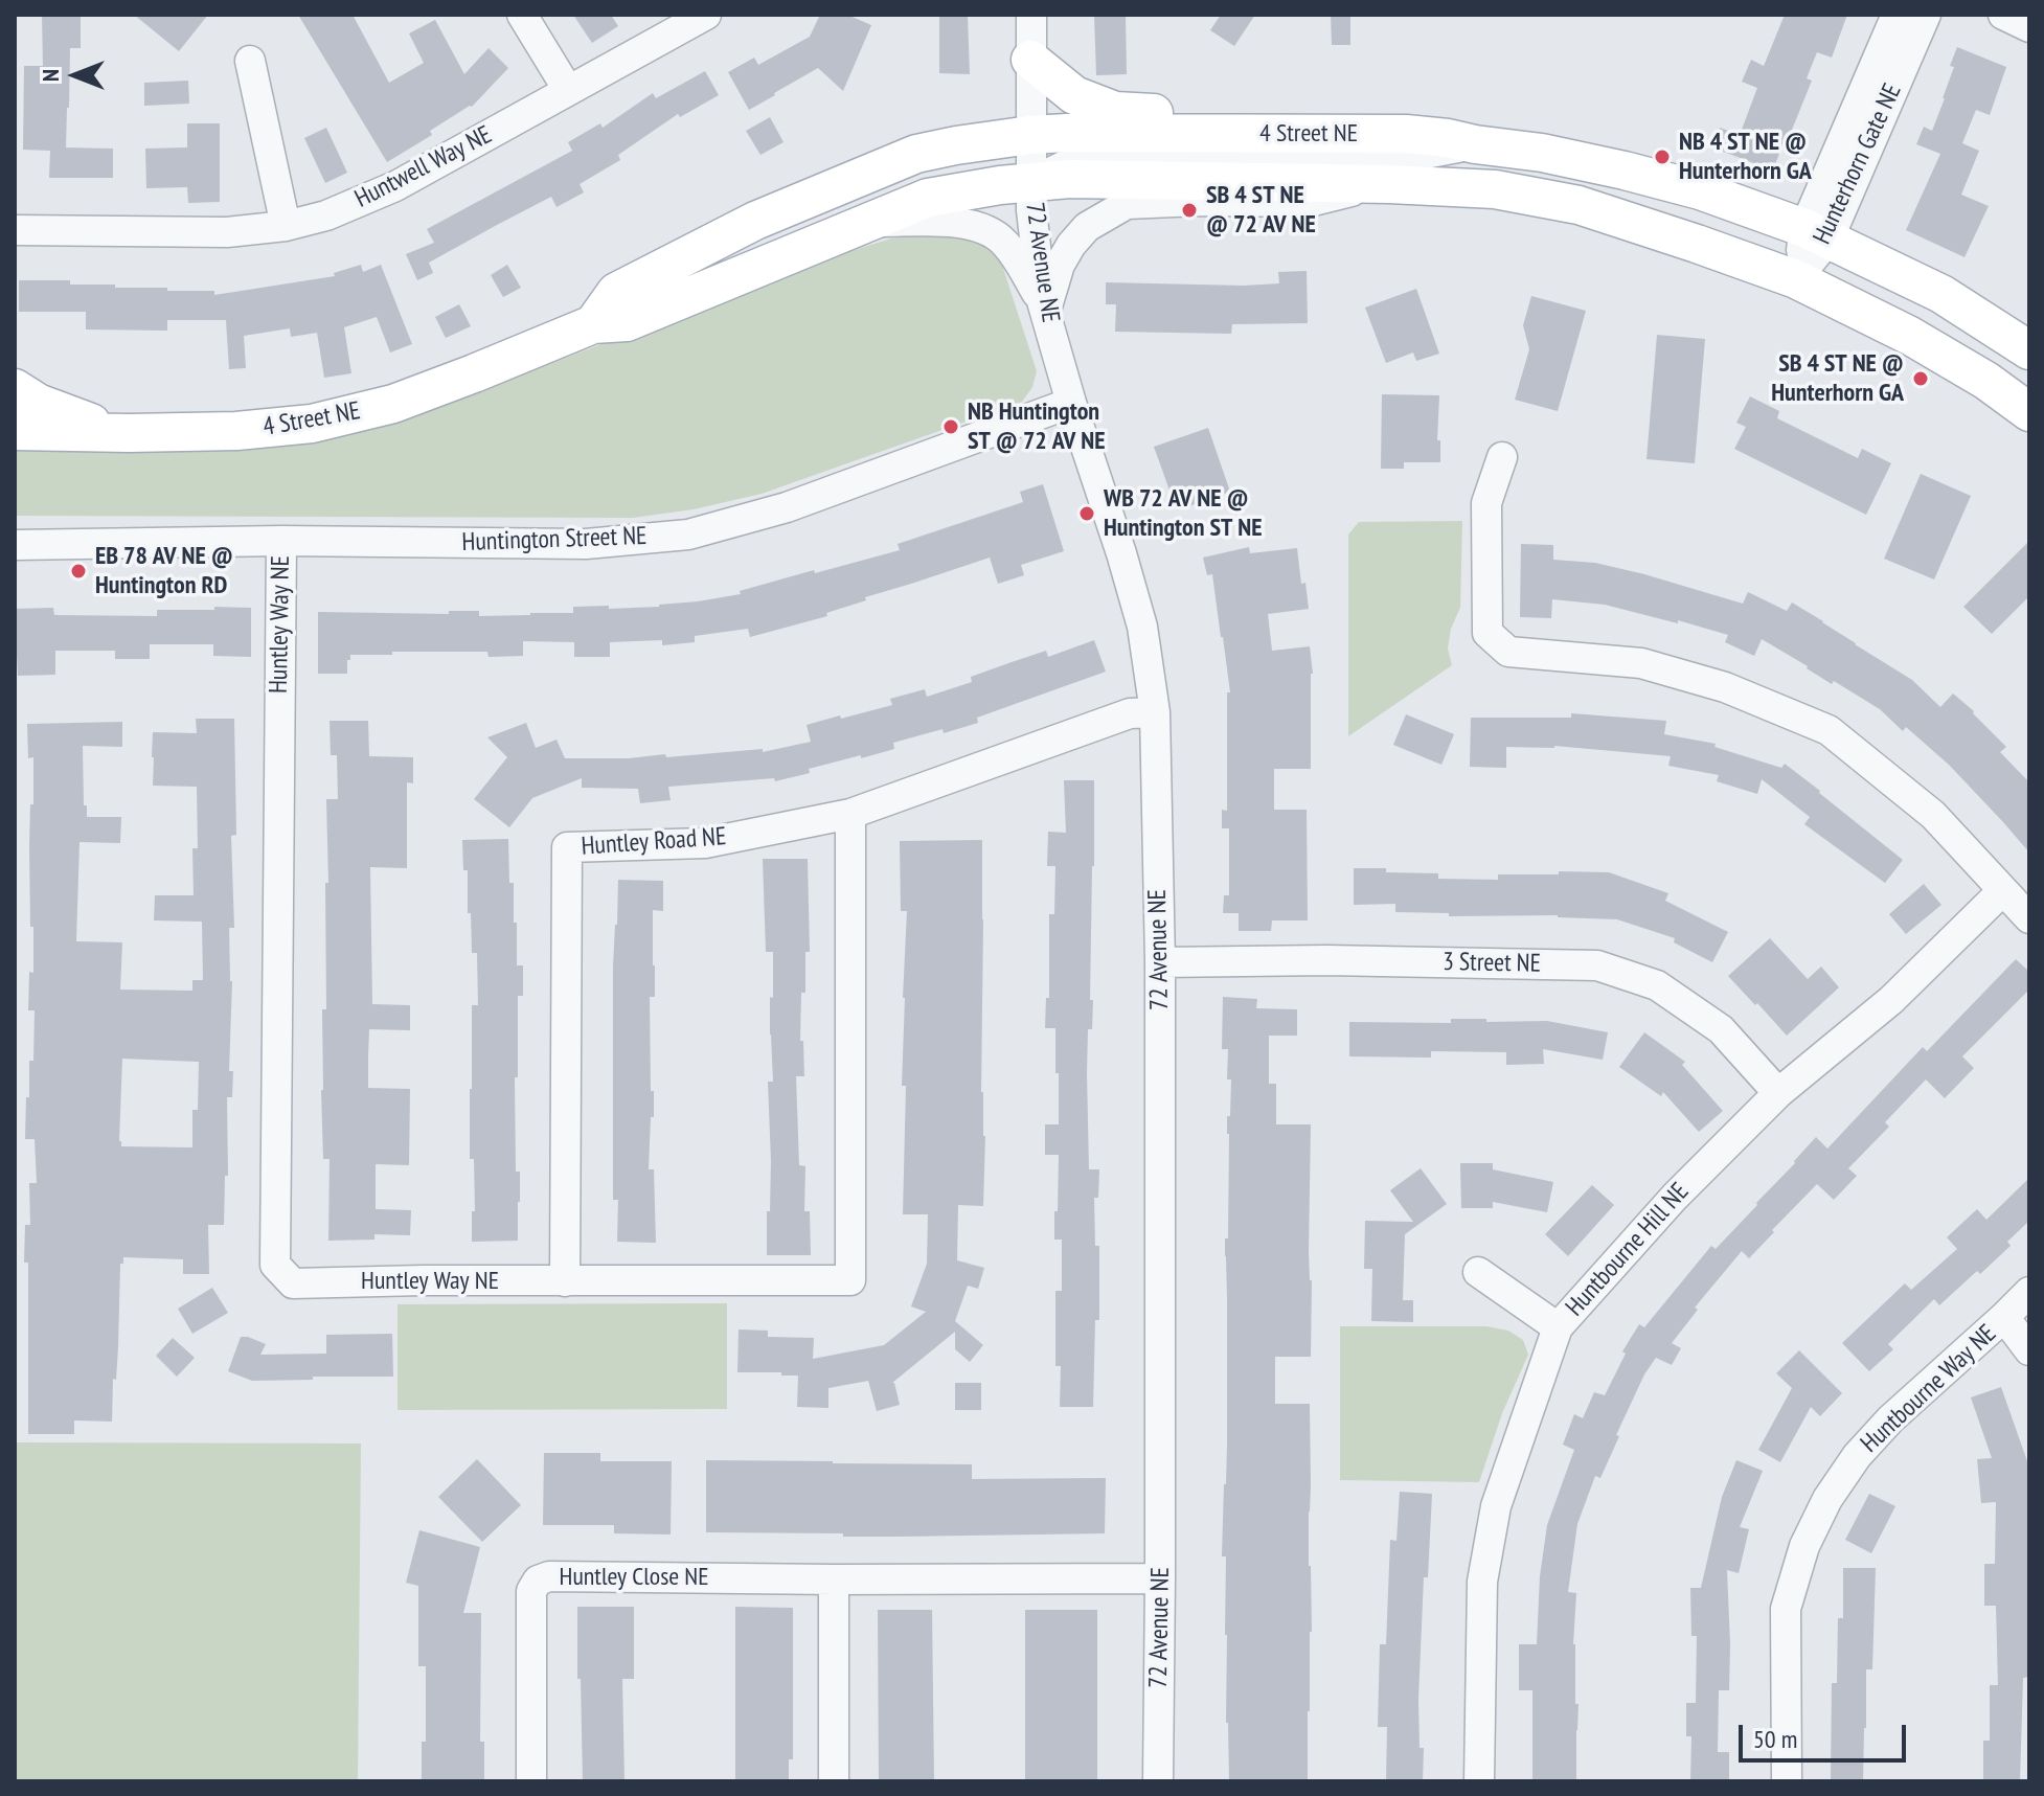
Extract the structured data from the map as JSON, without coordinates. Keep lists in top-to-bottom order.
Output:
{
  "streets": {
    "main road": ["4 Street NE"],
    "street": [
      "Hunterhorn Gate NE",
      "Huntwell Way NE",
      "72 Avenue NE",
      "Huntington Street NE",
      "Huntley Way NE",
      "Huntley Road NE",
      "3 Street NE",
      "Huntbourne Hill NE",
      "Huntbourne Way NE",
      "Huntley Close NE"
    ]
  },
  "crossings": [
    ["4 Street NE", "Hunterhorn Gate NE"],
    ["4 Street NE", "72 Avenue NE"],
    ["72 Avenue NE", "Huntington Street NE"],
    ["72 Avenue NE", "Huntley Road NE"],
    ["72 Avenue NE", "3 Street NE"],
    ["72 Avenue NE", "Huntley Close NE"],
    ["Huntington Street NE", "Huntley Way NE"],
    ["Huntley Way NE", "Huntley Road NE"],
    ["3 Street NE", "Huntbourne Hill NE"]
  ],
  "places": [
    "NB 4 ST NE @ Hunterhorn GA",
    "SB 4 ST NE @ 72 AV NE",
    "SB 4 ST NE @ Hunterhorn GA",
    "NB Huntington ST @ 72 AV NE",
    "WB 72 AV NE @ Huntington ST NE",
    "EB 78 AV NE @ Huntington RD"
  ],
  "scale_bar": "50 m",
  "north": "left"
}
